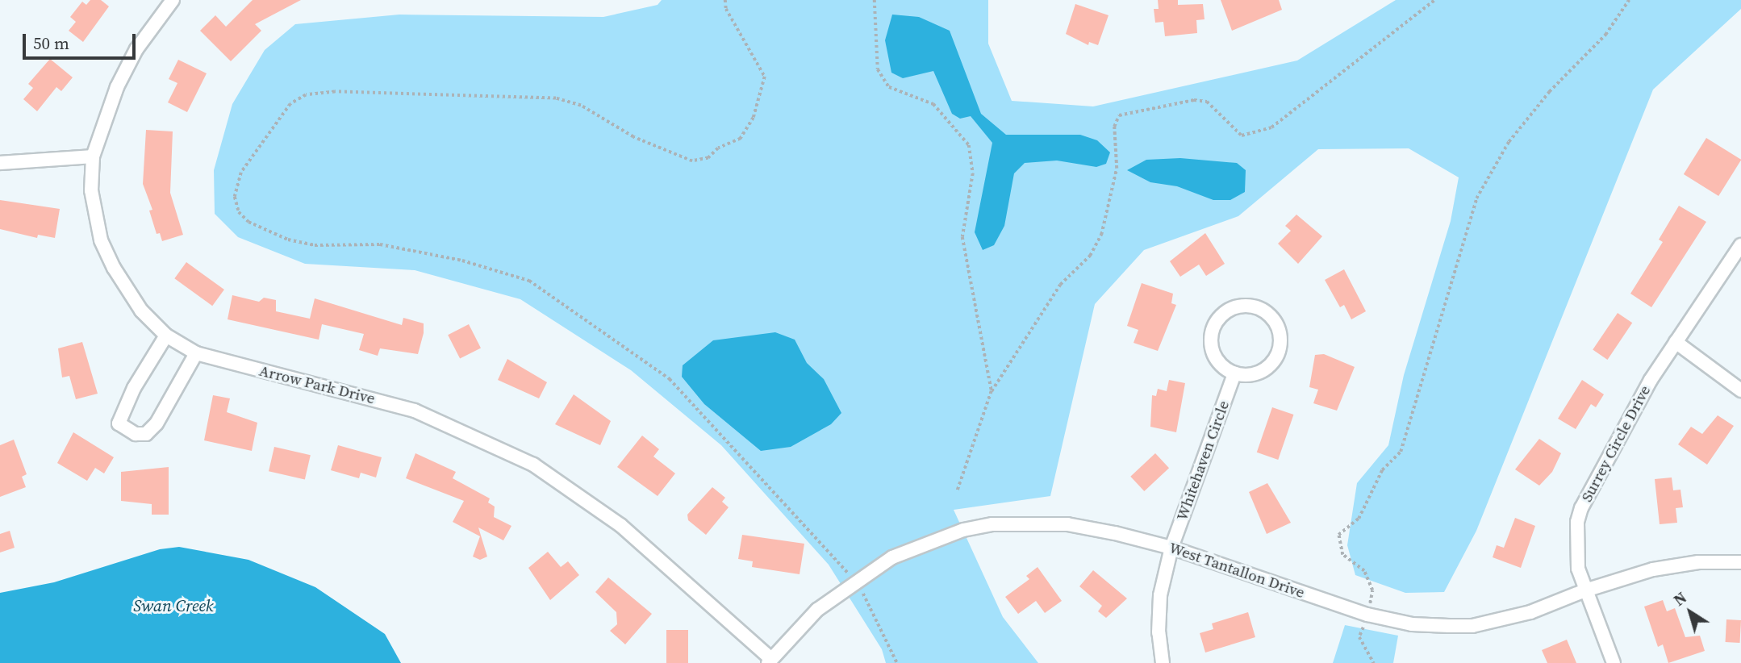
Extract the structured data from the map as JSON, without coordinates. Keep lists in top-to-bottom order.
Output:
{
  "streets": {
    "street": [
      "Arrow Park Drive",
      "Surrey Circle Drive",
      "Whitehaven Circle",
      "West Tantallon Drive"
    ]
  },
  "crossings": [
    ["Arrow Park Drive", "West Tantallon Drive"],
    ["Surrey Circle Drive", "West Tantallon Drive"],
    ["Whitehaven Circle", "West Tantallon Drive"]
  ],
  "water": ["Swan Creek"],
  "scale_bar": "50 m",
  "north": "top left"
}
